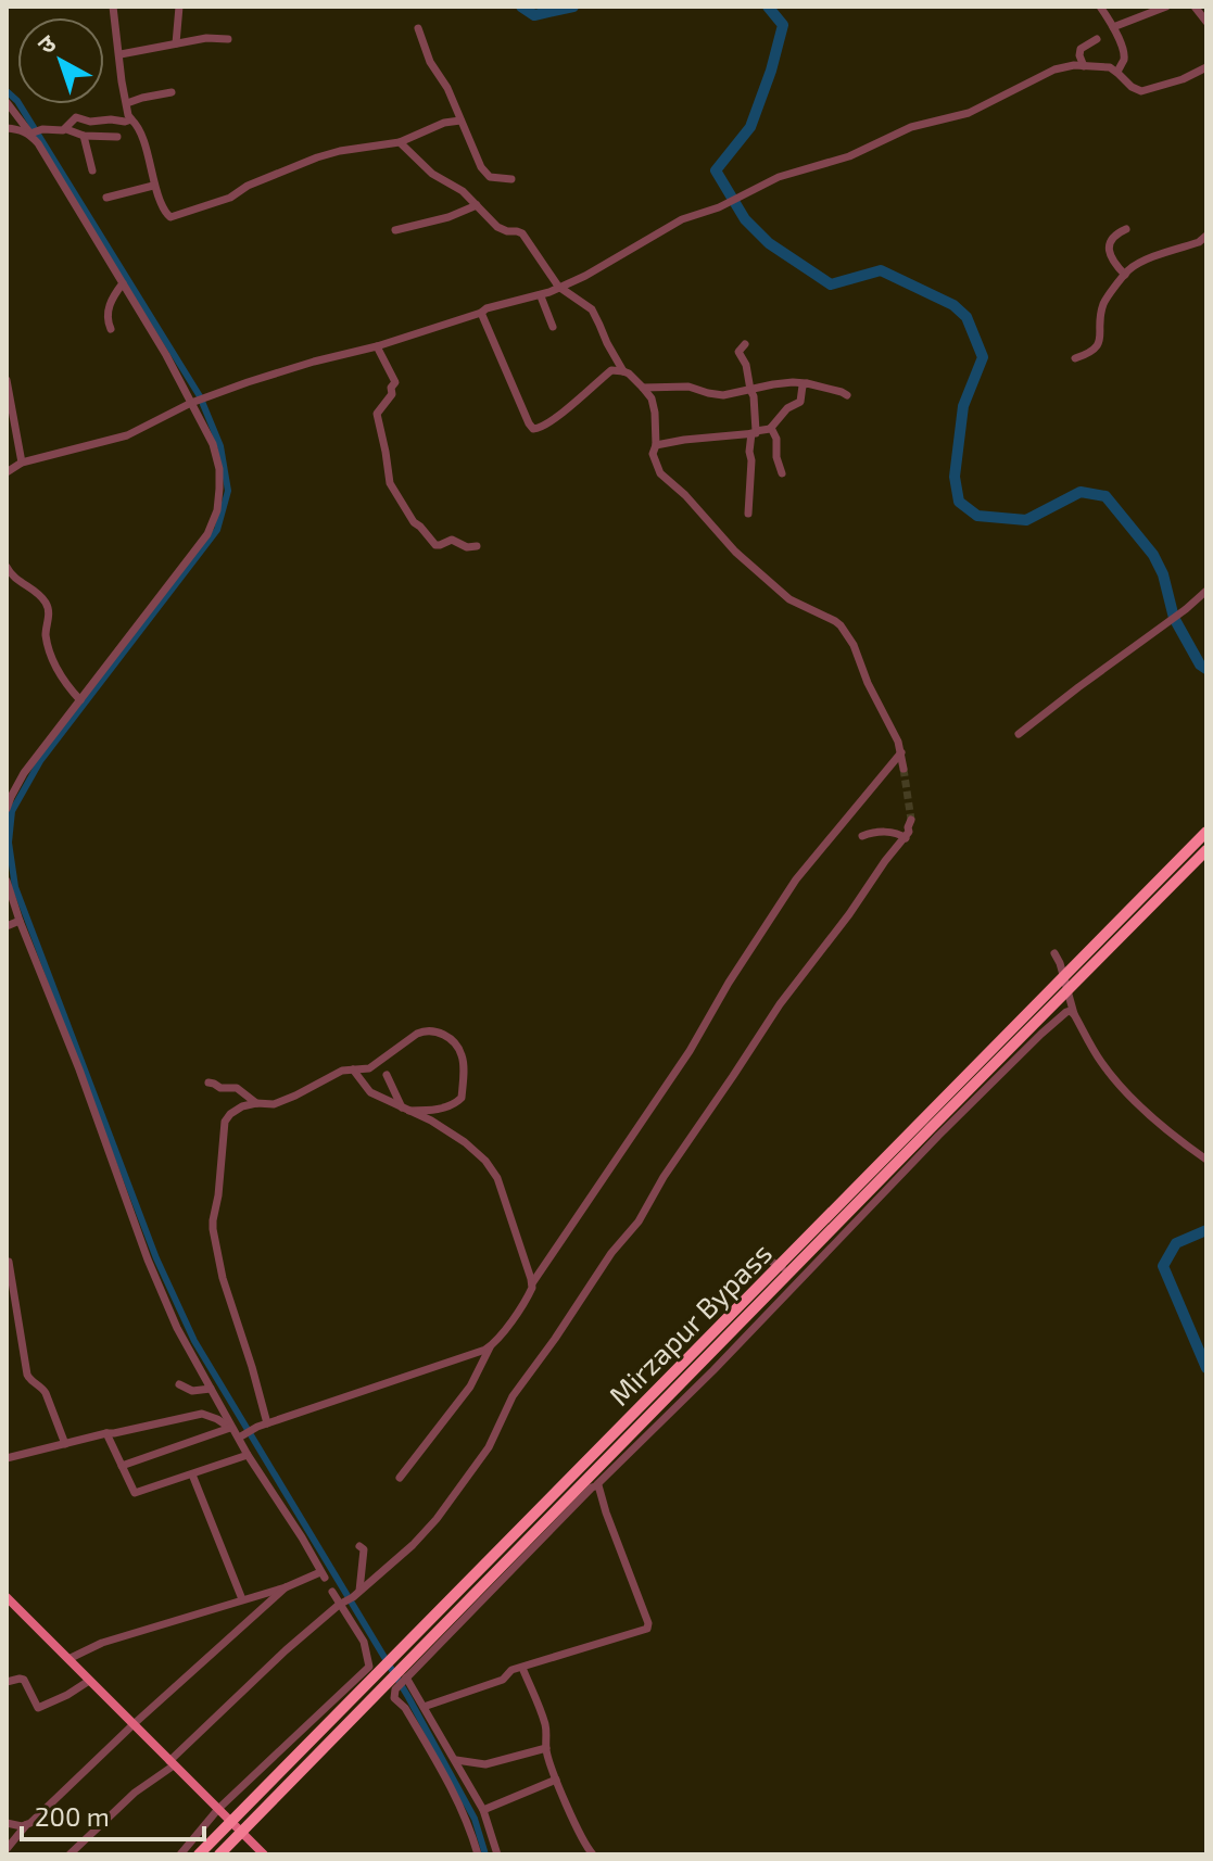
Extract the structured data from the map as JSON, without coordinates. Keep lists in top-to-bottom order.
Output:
{
  "streets": {
    "highway": ["Mirzapur Bypass"]
  },
  "scale_bar": "200 m",
  "north": "top left"
}
